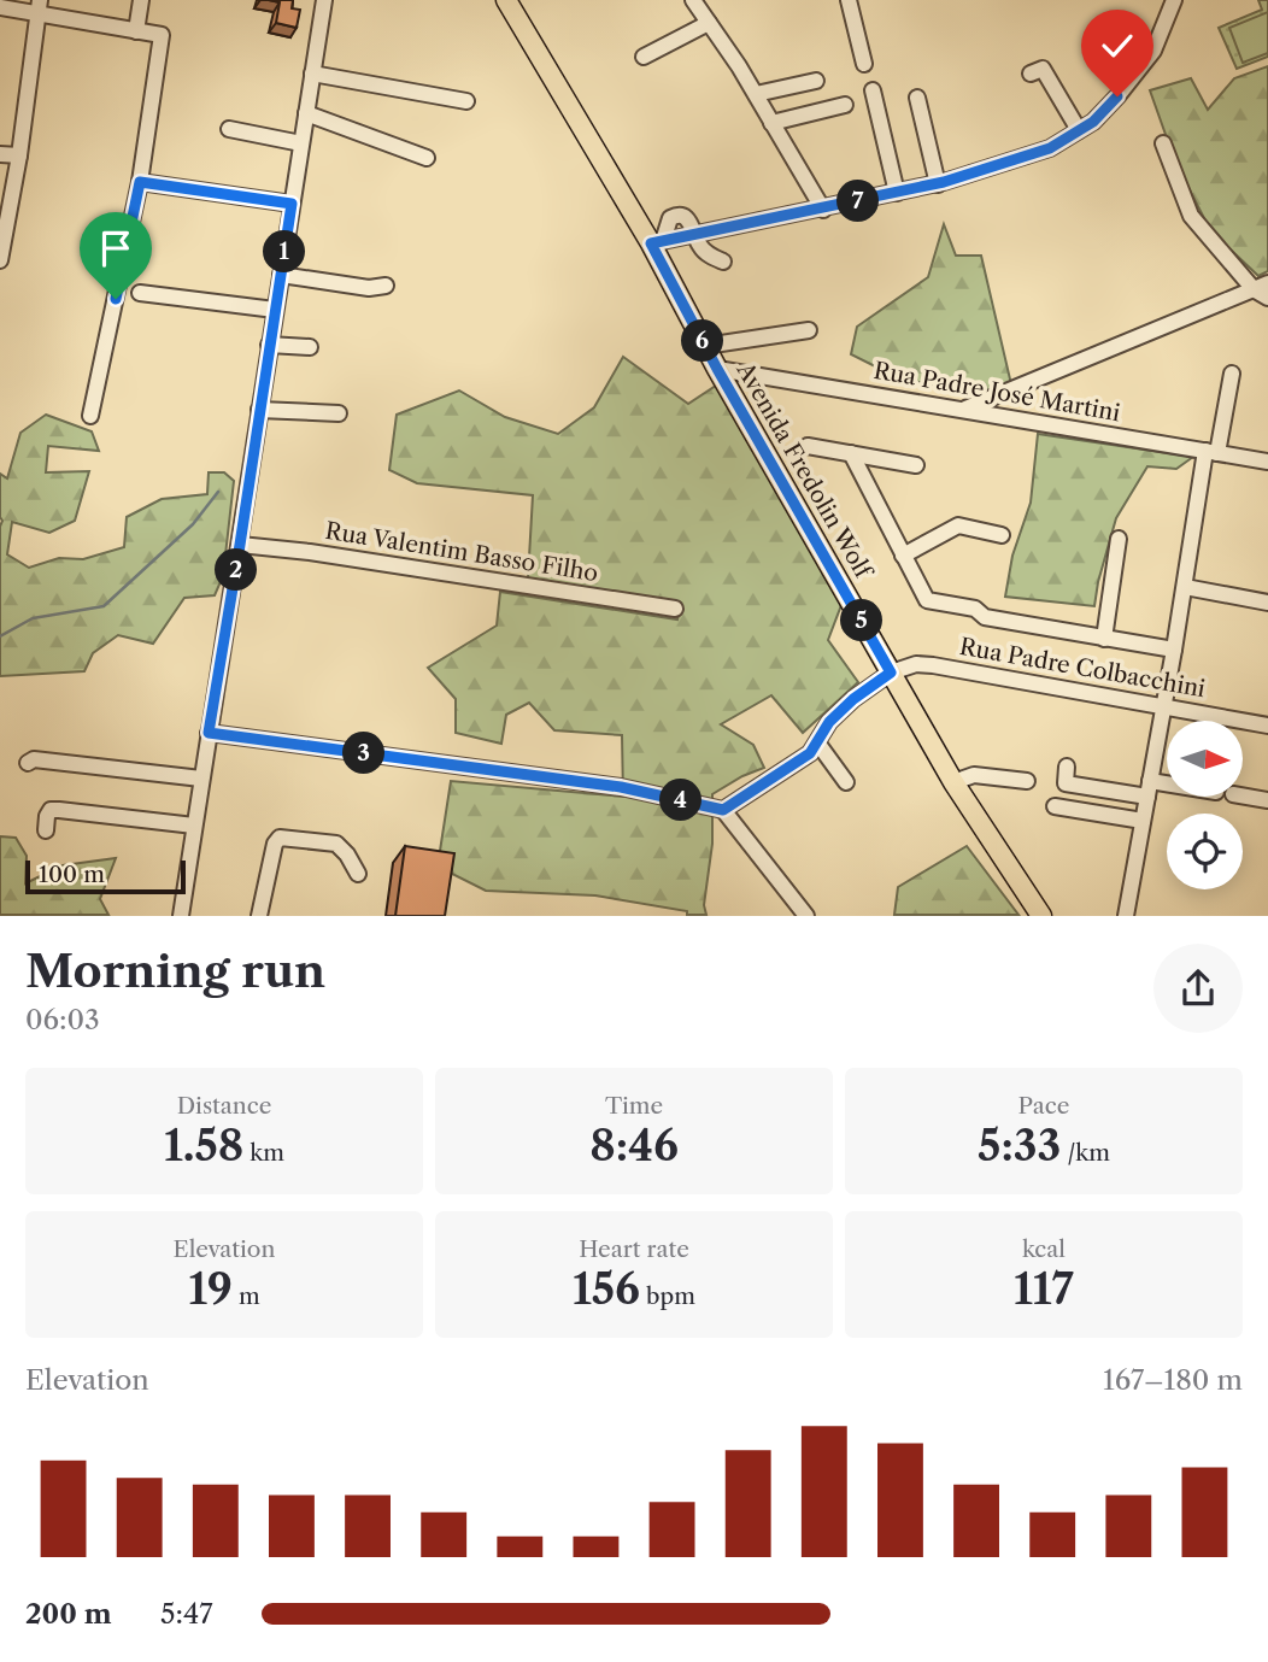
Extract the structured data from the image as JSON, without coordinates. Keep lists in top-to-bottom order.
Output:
{
  "streets": {
    "main road": ["Avenida Fredolin Wolf"],
    "street": ["Rua Padre José Martini", "Rua Valentim Basso Filho", "Rua Padre Colbacchini"]
  },
  "crossings": [
    ["Rua Padre José Martini", "Avenida Fredolin Wolf"],
    ["Avenida Fredolin Wolf", "Rua Padre Colbacchini"]
  ],
  "scale_bar": "100 m",
  "north": "right",
  "page": {
    "pins": [
      "7",
      "1",
      "6",
      "2",
      "5",
      "3",
      "4"
    ],
    "scale": "100 m",
    "heading": ["Morning run", "06:03"],
    "stats": [
      ["Distance", "1.58 km"],
      ["Time", "8:46"],
      ["Pace", "5:33 /km"],
      ["Elevation", "19 m"],
      ["Heart rate", "156 bpm"],
      ["kcal", "117"]
    ],
    "chart": ["Elevation", "167–180 m"],
    "list": [
      {
        "name": "200 m",
        "note": "5:47"
      }
    ]
  }
}
